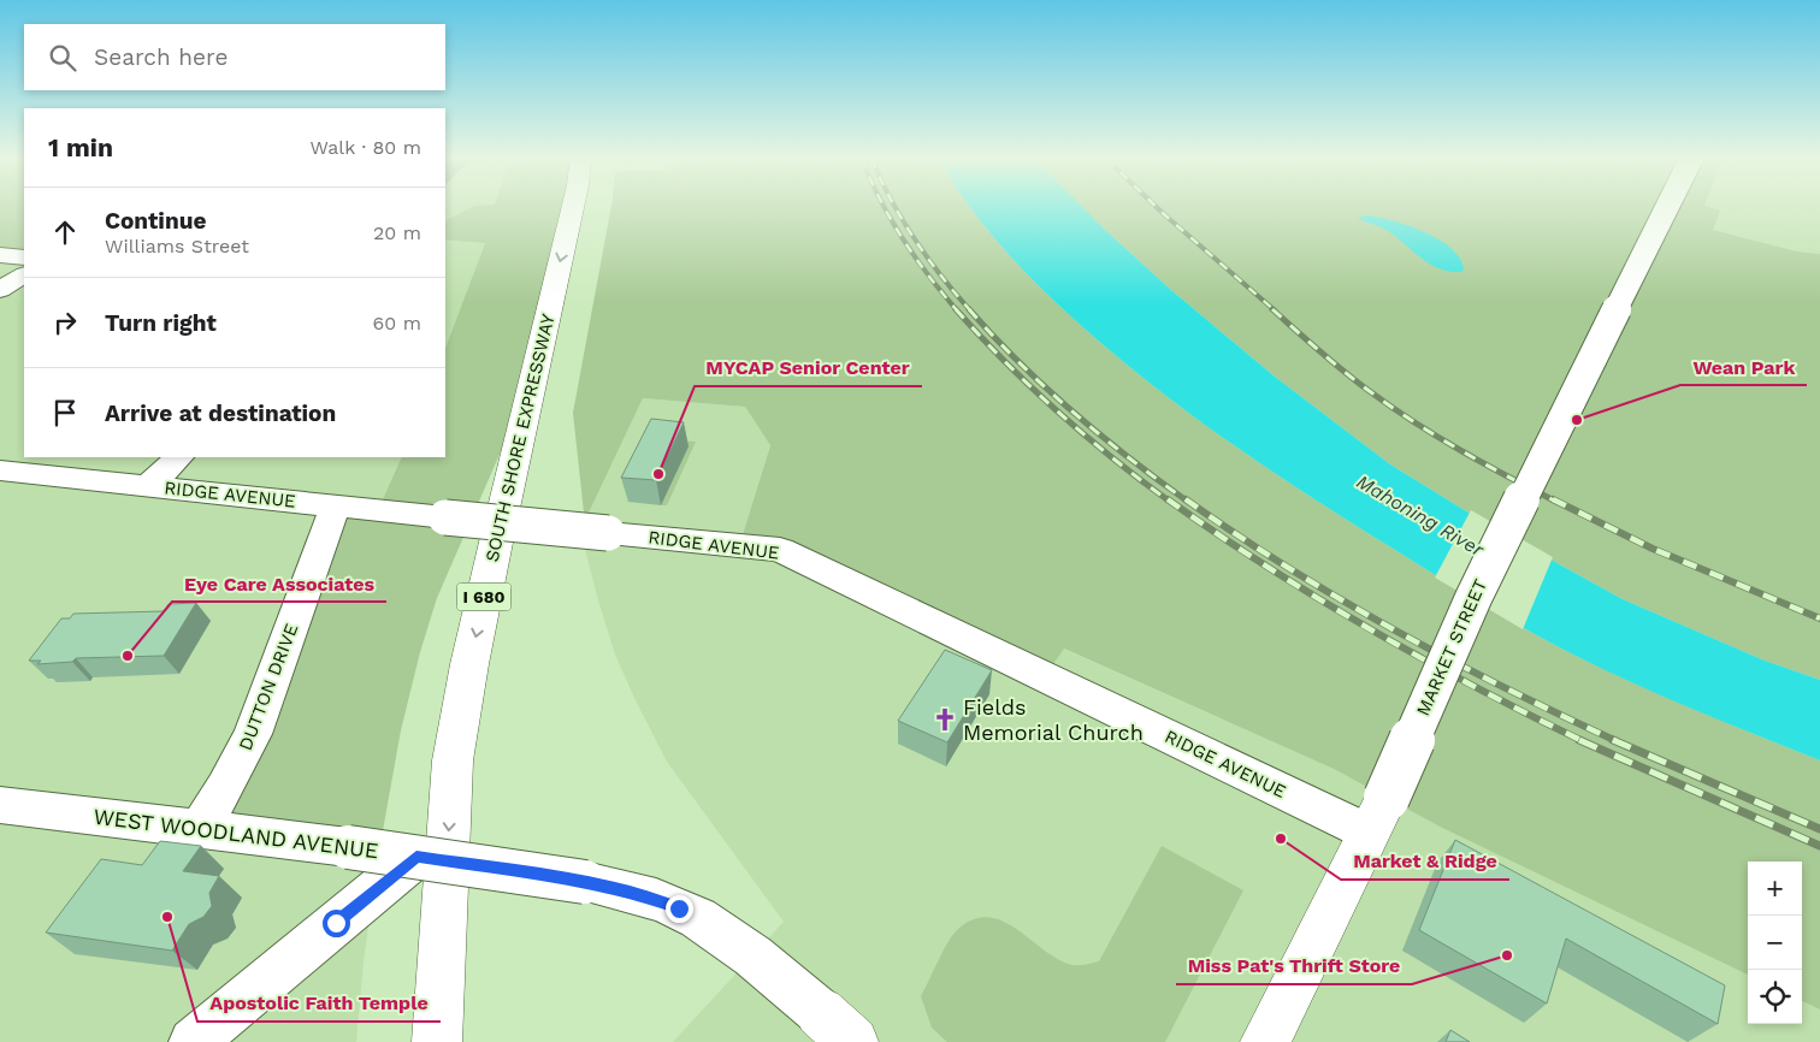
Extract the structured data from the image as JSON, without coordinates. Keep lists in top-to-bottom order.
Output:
{
  "streets": {
    "main road": ["SOUTH SHORE EXPRESSWAY", "I 680", "MARKET STREET"],
    "street": ["RIDGE AVENUE", "DUTTON DRIVE", "WEST WOODLAND AVENUE"]
  },
  "crossings": [
    ["RIDGE AVENUE", "MARKET STREET"],
    ["RIDGE AVENUE", "DUTTON DRIVE"],
    ["DUTTON DRIVE", "WEST WOODLAND AVENUE"]
  ],
  "one_way": ["SOUTH SHORE EXPRESSWAY"],
  "water": ["Mahoning River"],
  "places": {
    "other": [
      "Wean Park",
      "MYCAP Senior Center",
      "Eye Care Associates",
      "Market & Ridge",
      "Apostolic Faith Temple",
      "Miss Pat's Thrift Store"
    ],
    "church": ["Fields Memorial Church"]
  },
  "page": {
    "search": "Search here",
    "heading": ["1 min", "Walk · 80 m"],
    "list": [
      ["Continue", "Williams Street", "20 m"],
      ["Turn right", "60 m"],
      "Arrive at destination"
    ],
    "map_buttons": ["+", "−"]
  }
}
